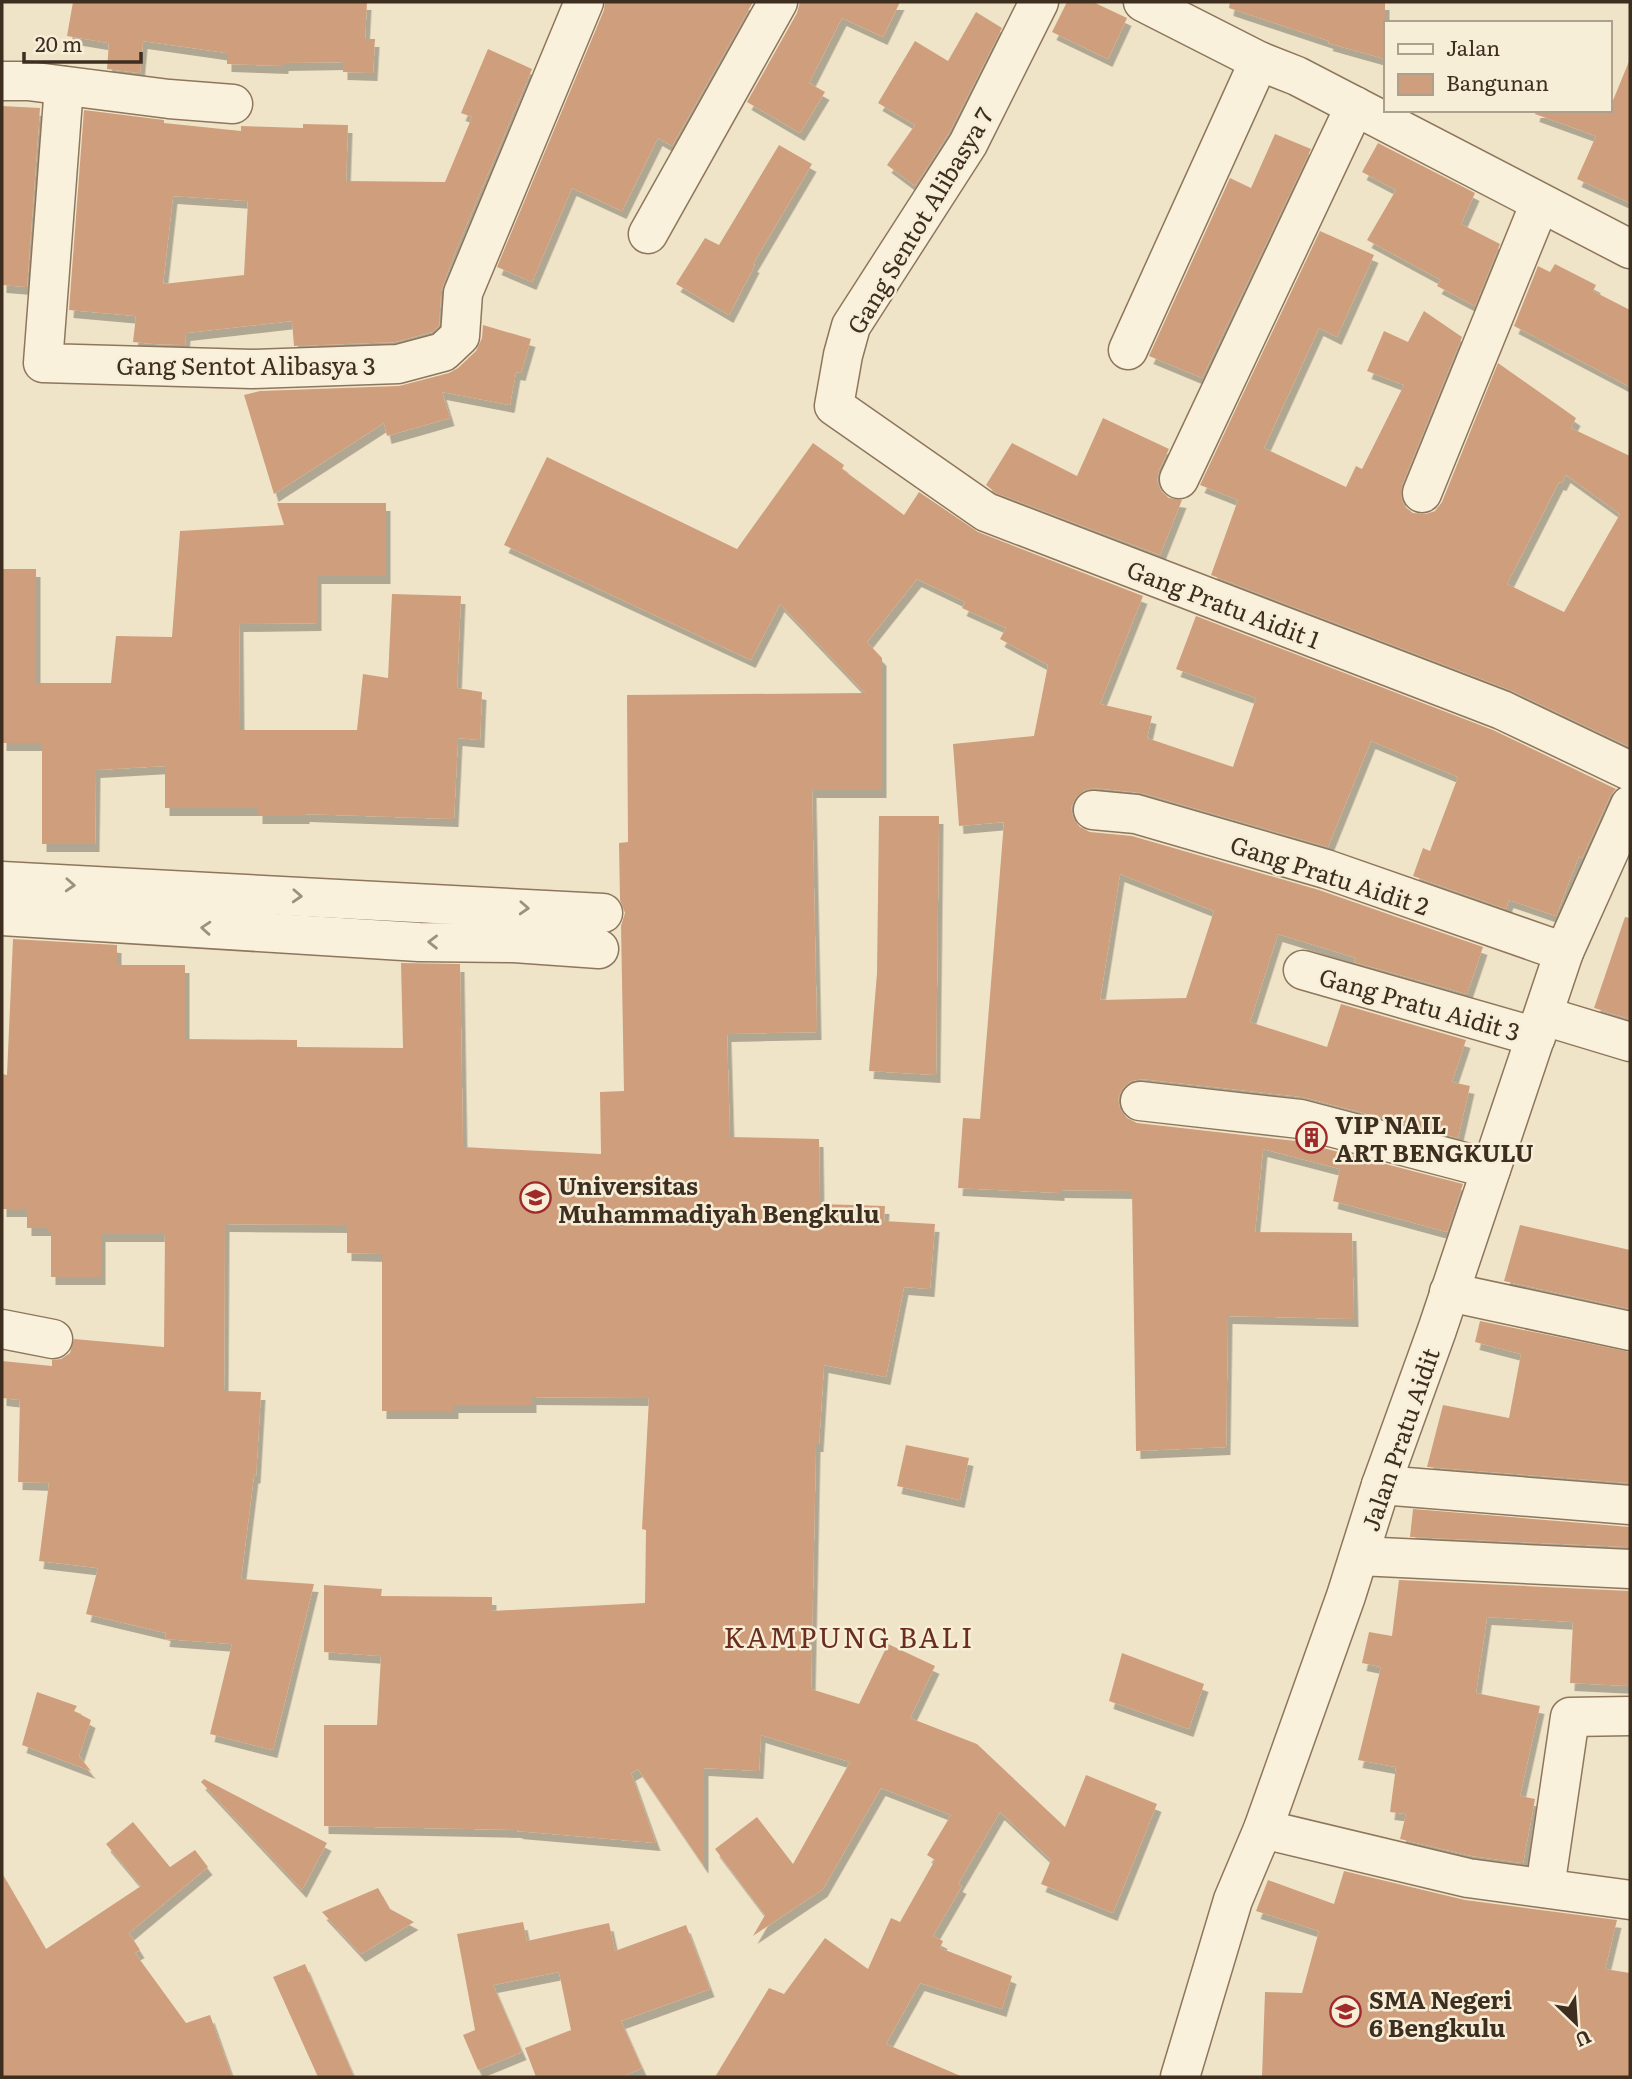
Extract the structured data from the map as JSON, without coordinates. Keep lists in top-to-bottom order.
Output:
{
  "streets": {
    "street": [
      "Gang Sentot Alibasya 7",
      "Gang Sentot Alibasya 3",
      "Gang Pratu Aidit 1",
      "Gang Pratu Aidit 2",
      "Gang Pratu Aidit 3",
      "Jalan Pratu Aidit"
    ]
  },
  "crossings": [
    ["Gang Sentot Alibasya 7", "Gang Pratu Aidit 1"],
    ["Gang Pratu Aidit 2", "Jalan Pratu Aidit"],
    ["Gang Pratu Aidit 3", "Jalan Pratu Aidit"]
  ],
  "districts": ["KAMPUNG BALI"],
  "places": {
    "building": ["VIP NAIL ART BENGKULU"],
    "school or university": ["Universitas Muhammadiyah Bengkulu", "SMA Negeri 6 Bengkulu"]
  },
  "legend": ["Jalan", "Bangunan"],
  "scale_bar": "20 m",
  "north": "bottom right"
}
